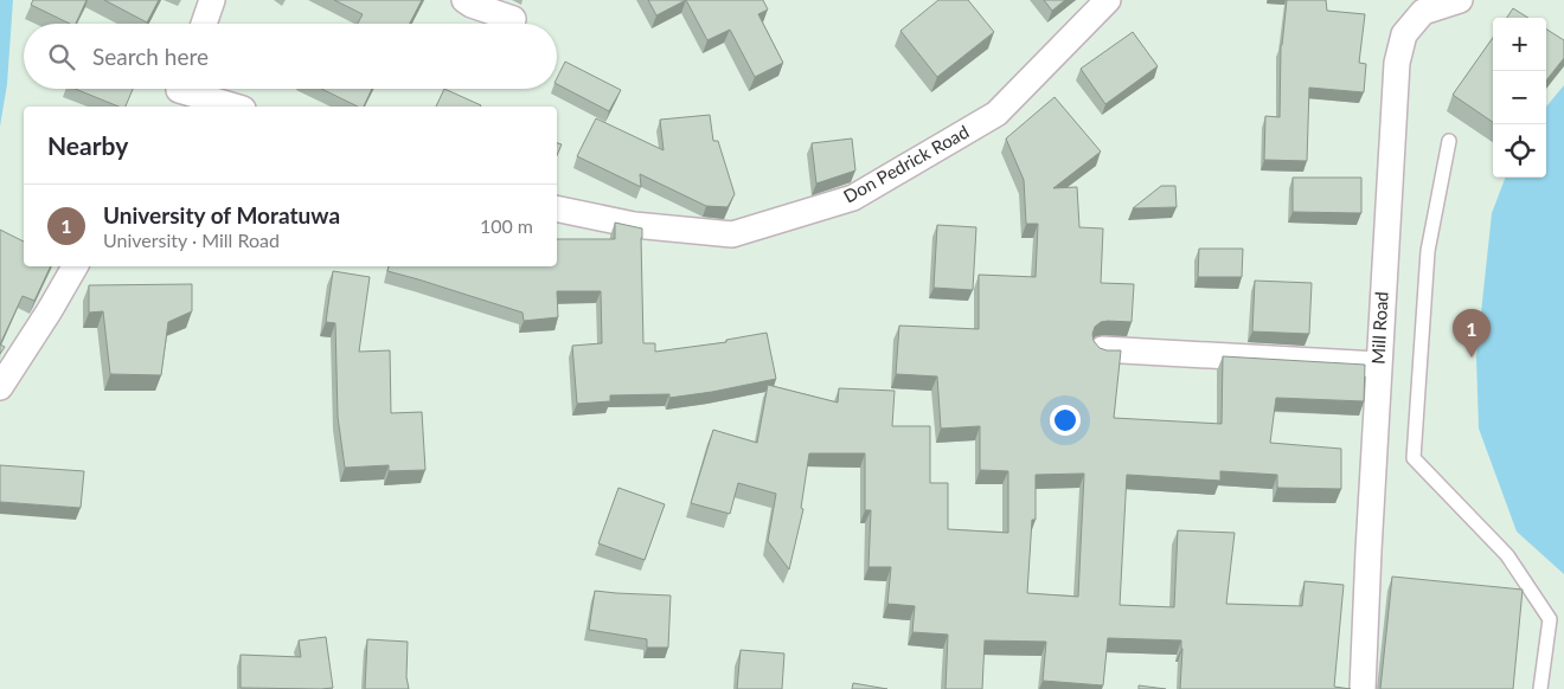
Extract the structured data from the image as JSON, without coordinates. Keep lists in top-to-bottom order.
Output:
{
  "streets": {
    "street": ["Don Pedrick Road", "Mill Road"]
  },
  "page": {
    "map_buttons": ["+", "−"],
    "search": "Search here",
    "heading": "Nearby",
    "list": [
      {
        "mark": "1",
        "name": "University of Moratuwa",
        "note": "University · Mill Road",
        "value": "100 m"
      }
    ],
    "pins": "1"
  }
}
